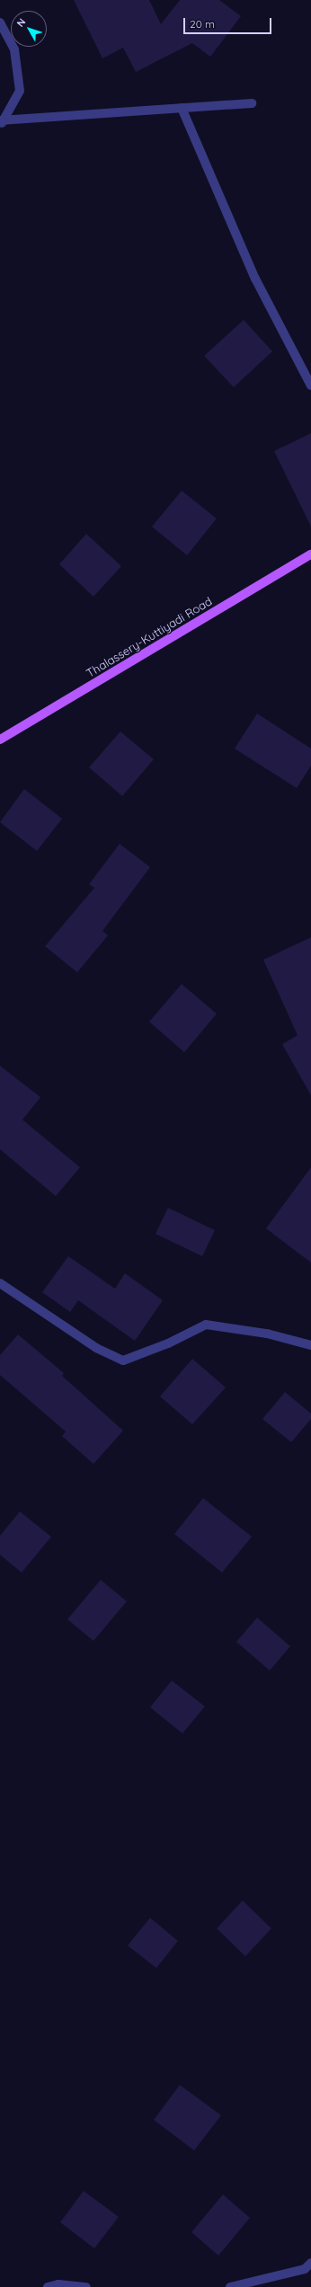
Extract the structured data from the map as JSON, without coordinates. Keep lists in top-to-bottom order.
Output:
{
  "streets": {
    "main road": ["Thalassery-Kuttiyadi Road"]
  },
  "scale_bar": "20 m",
  "north": "top left"
}
